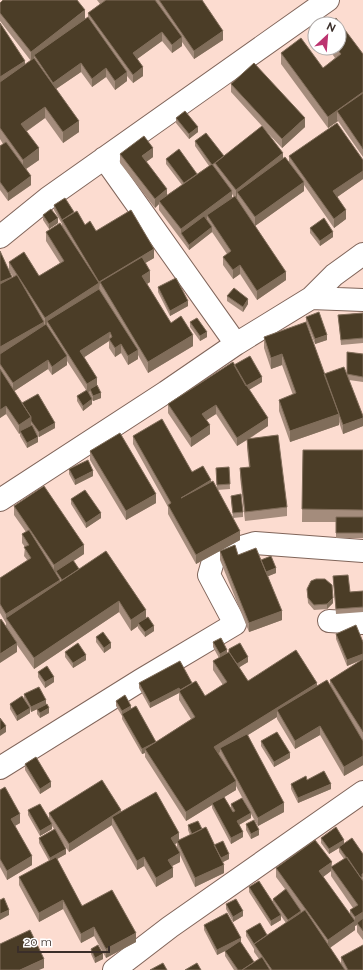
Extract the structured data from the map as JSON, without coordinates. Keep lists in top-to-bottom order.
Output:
{
  "scale_bar": "20 m",
  "north": "top right"
}
